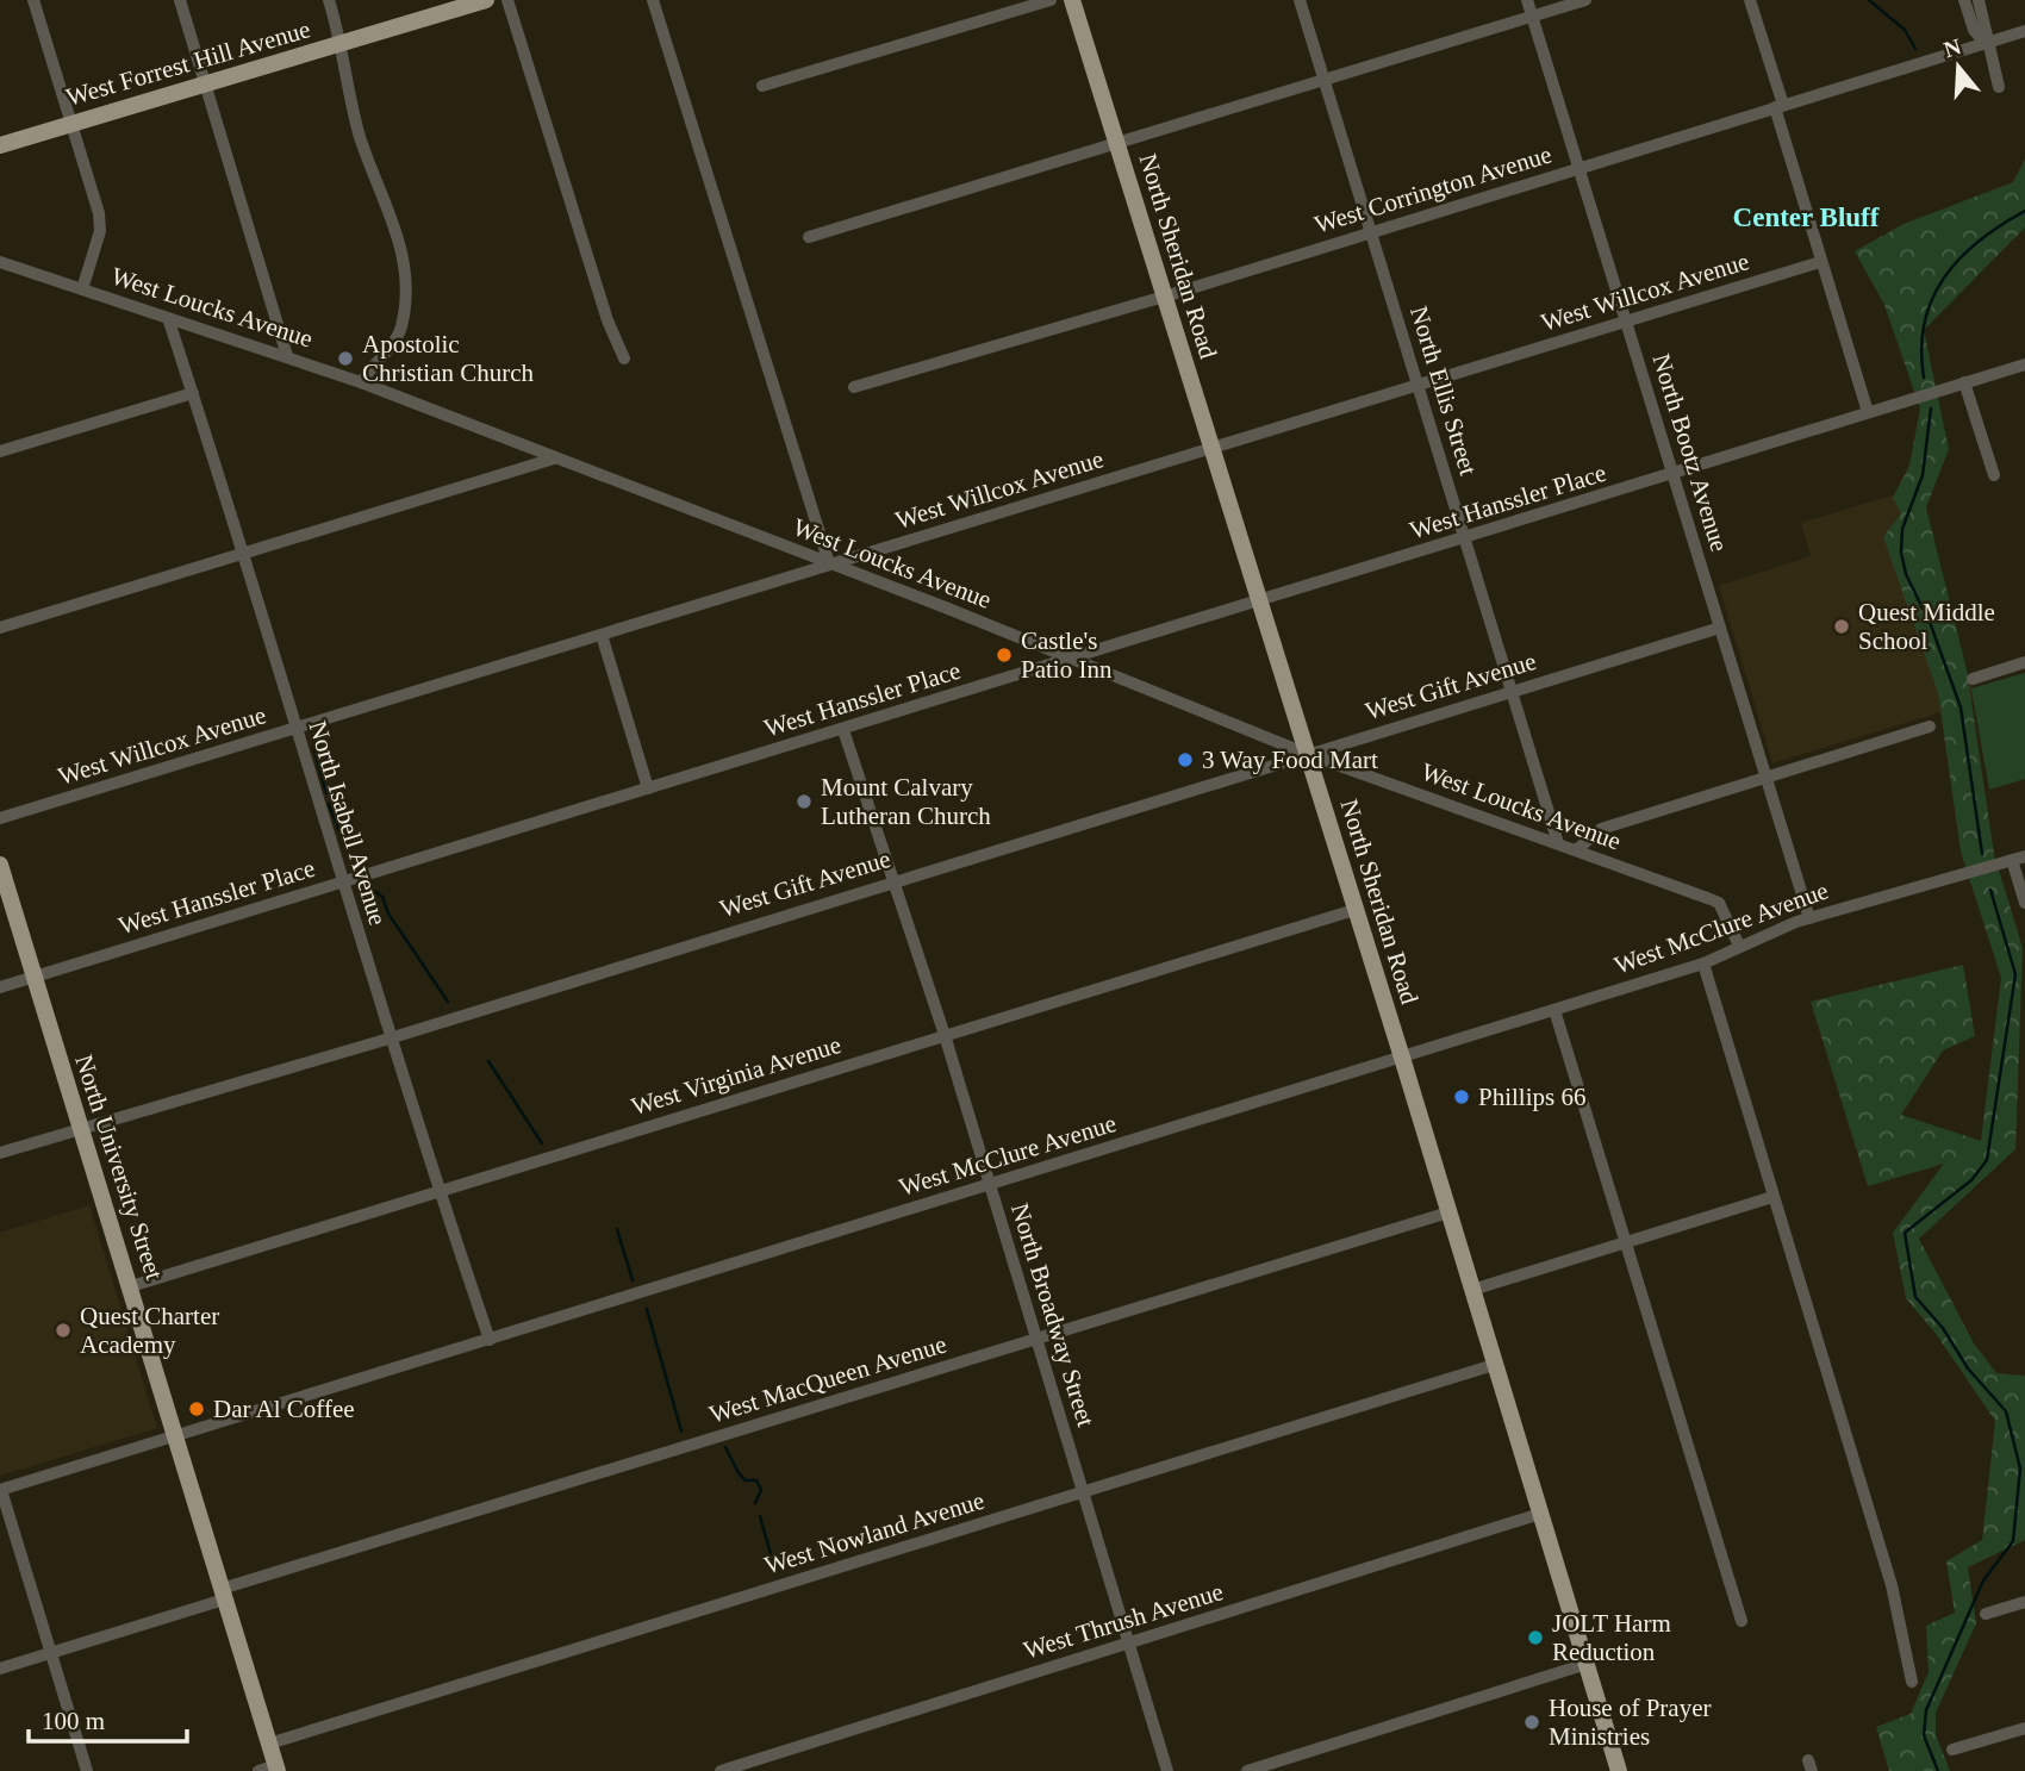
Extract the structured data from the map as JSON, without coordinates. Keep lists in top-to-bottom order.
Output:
{
  "streets": {
    "main road": ["West Forrest Hill Avenue", "North Sheridan Road", "North University Street"],
    "street": [
      "West Corrington Avenue",
      "West Willcox Avenue",
      "West Loucks Avenue",
      "North Ellis Street",
      "North Bootz Avenue",
      "West Hanssler Place",
      "West Gift Avenue",
      "North Isabell Avenue",
      "West McClure Avenue",
      "West Virginia Avenue",
      "North Broadway Street",
      "West MacQueen Avenue",
      "West Nowland Avenue",
      "West Thrush Avenue"
    ]
  },
  "crossings": [
    ["West Corrington Avenue", "North Sheridan Road"],
    ["West Corrington Avenue", "North Ellis Street"],
    ["West Corrington Avenue", "North Bootz Avenue"],
    ["North Sheridan Road", "West Willcox Avenue"],
    ["North Sheridan Road", "West Loucks Avenue"],
    ["North Sheridan Road", "West Hanssler Place"],
    ["North Sheridan Road", "West Gift Avenue"],
    ["North Sheridan Road", "West McClure Avenue"],
    ["North Sheridan Road", "West Virginia Avenue"],
    ["North Sheridan Road", "West MacQueen Avenue"],
    ["North Sheridan Road", "West Nowland Avenue"],
    ["North Sheridan Road", "West Thrush Avenue"],
    ["West Willcox Avenue", "West Loucks Avenue"],
    ["West Willcox Avenue", "North Ellis Street"],
    ["West Willcox Avenue", "North Bootz Avenue"],
    ["West Willcox Avenue", "North Isabell Avenue"],
    ["West Loucks Avenue", "North Ellis Street"],
    ["West Loucks Avenue", "West Hanssler Place"],
    ["West Loucks Avenue", "West Gift Avenue"],
    ["West Loucks Avenue", "North Isabell Avenue"],
    ["West Loucks Avenue", "West McClure Avenue"],
    ["North Ellis Street", "West Hanssler Place"],
    ["North Ellis Street", "West Gift Avenue"],
    ["North Bootz Avenue", "West Hanssler Place"],
    ["North Bootz Avenue", "West Gift Avenue"],
    ["North Bootz Avenue", "West McClure Avenue"],
    ["West Hanssler Place", "North Isabell Avenue"],
    ["West Hanssler Place", "North University Street"],
    ["West Hanssler Place", "North Broadway Street"],
    ["West Gift Avenue", "North Isabell Avenue"],
    ["West Gift Avenue", "North University Street"],
    ["West Gift Avenue", "North Broadway Street"],
    ["North Isabell Avenue", "West McClure Avenue"],
    ["North Isabell Avenue", "West Virginia Avenue"],
    ["West McClure Avenue", "North University Street"],
    ["West McClure Avenue", "North Broadway Street"],
    ["West Virginia Avenue", "North University Street"],
    ["West Virginia Avenue", "North Broadway Street"],
    ["North University Street", "West MacQueen Avenue"],
    ["North University Street", "West Nowland Avenue"],
    ["North Broadway Street", "West MacQueen Avenue"],
    ["North Broadway Street", "West Nowland Avenue"],
    ["North Broadway Street", "West Thrush Avenue"]
  ],
  "districts": ["Center Bluff"],
  "places": [
    "Apostolic Christian Church",
    "Quest Middle School",
    "Castle's Patio Inn",
    "3 Way Food Mart",
    "Mount Calvary Lutheran Church",
    "Phillips 66",
    "Quest Charter Academy",
    "Dar Al Coffee",
    "JOLT Harm Reduction",
    "House of Prayer Ministries"
  ],
  "scale_bar": "100 m",
  "north": "top"
}
